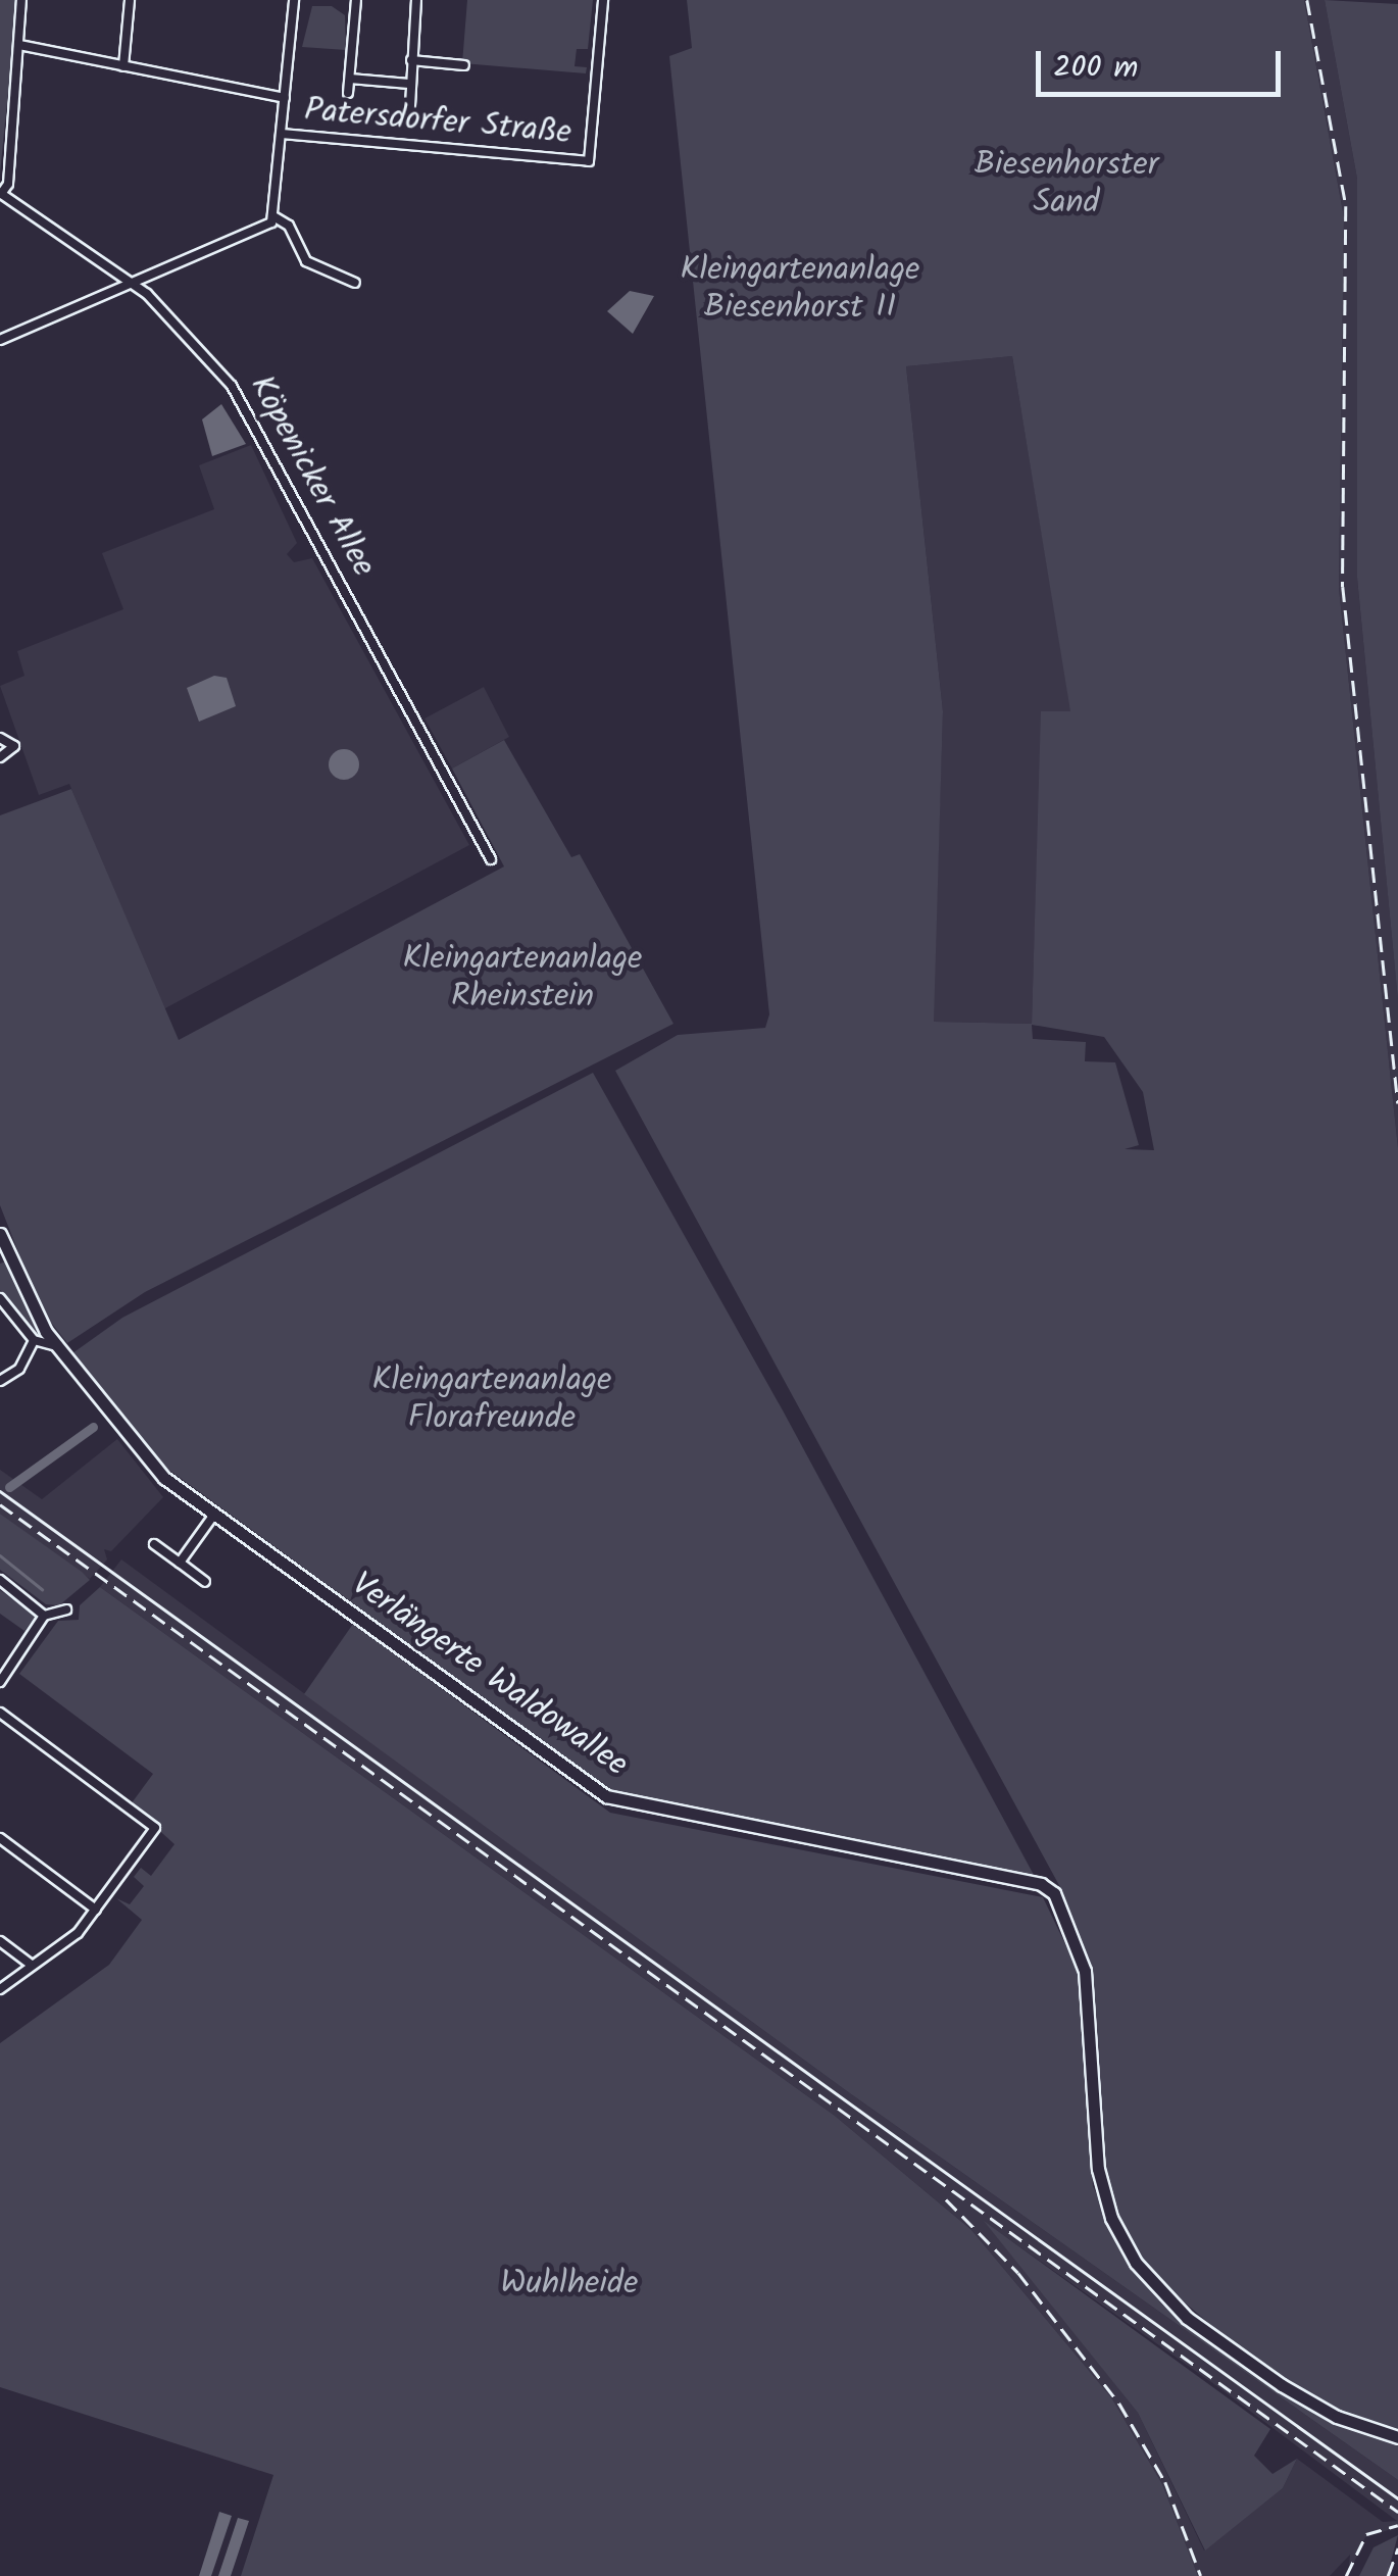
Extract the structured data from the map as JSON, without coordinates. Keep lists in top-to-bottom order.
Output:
{
  "streets": {
    "street": ["Patersdorfer Straße", "Köpenicker Allee", "Verlängerte Waldowallee"]
  },
  "parks": [
    "Biesenhorster Sand",
    "Kleingartenanlage Biesenhorst II",
    "Kleingartenanlage Rheinstein",
    "Kleingartenanlage Florafreunde",
    "Wuhlheide"
  ],
  "scale_bar": "200 m"
}
